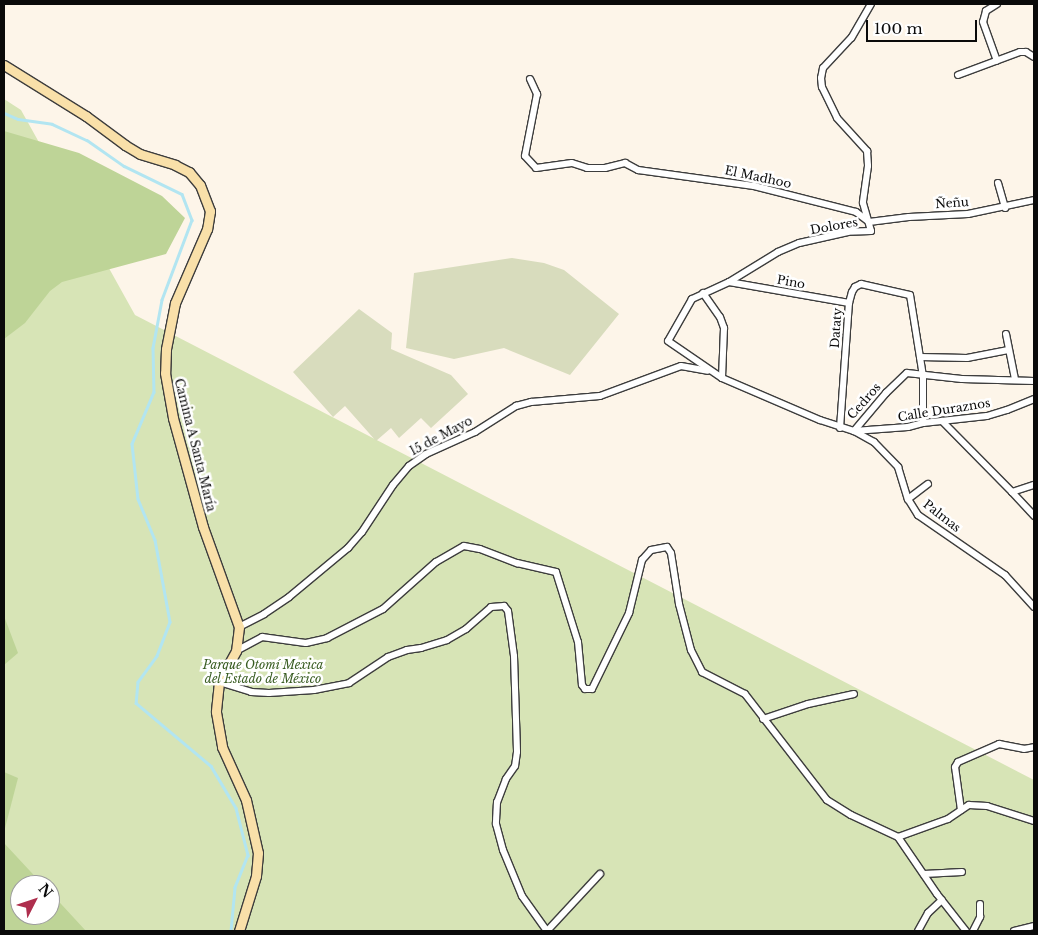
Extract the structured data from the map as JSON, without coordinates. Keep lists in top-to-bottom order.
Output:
{
  "streets": {
    "main road": ["Camina A Santa María"],
    "street": [
      "El Madhoo",
      "Ñeñu",
      "Dolores",
      "Pino",
      "Dataty",
      "Cedros",
      "Calle Duraznos",
      "15 de Mayo",
      "Palmas"
    ]
  },
  "crossings": [
    ["El Madhoo", "Ñeñu"],
    ["El Madhoo", "Dolores"],
    ["Ñeñu", "Dolores"],
    ["Dolores", "Pino"],
    ["Dolores", "Cedros"],
    ["Pino", "Dataty"],
    ["Dataty", "Cedros"],
    ["Cedros", "Calle Duraznos"],
    ["Cedros", "15 de Mayo"],
    ["Cedros", "Palmas"],
    ["Calle Duraznos", "Palmas"],
    ["15 de Mayo", "Camina A Santa María"]
  ],
  "parks": ["Parque Otomí Mexica del Estado de México"],
  "scale_bar": "100 m",
  "north": "top right"
}
